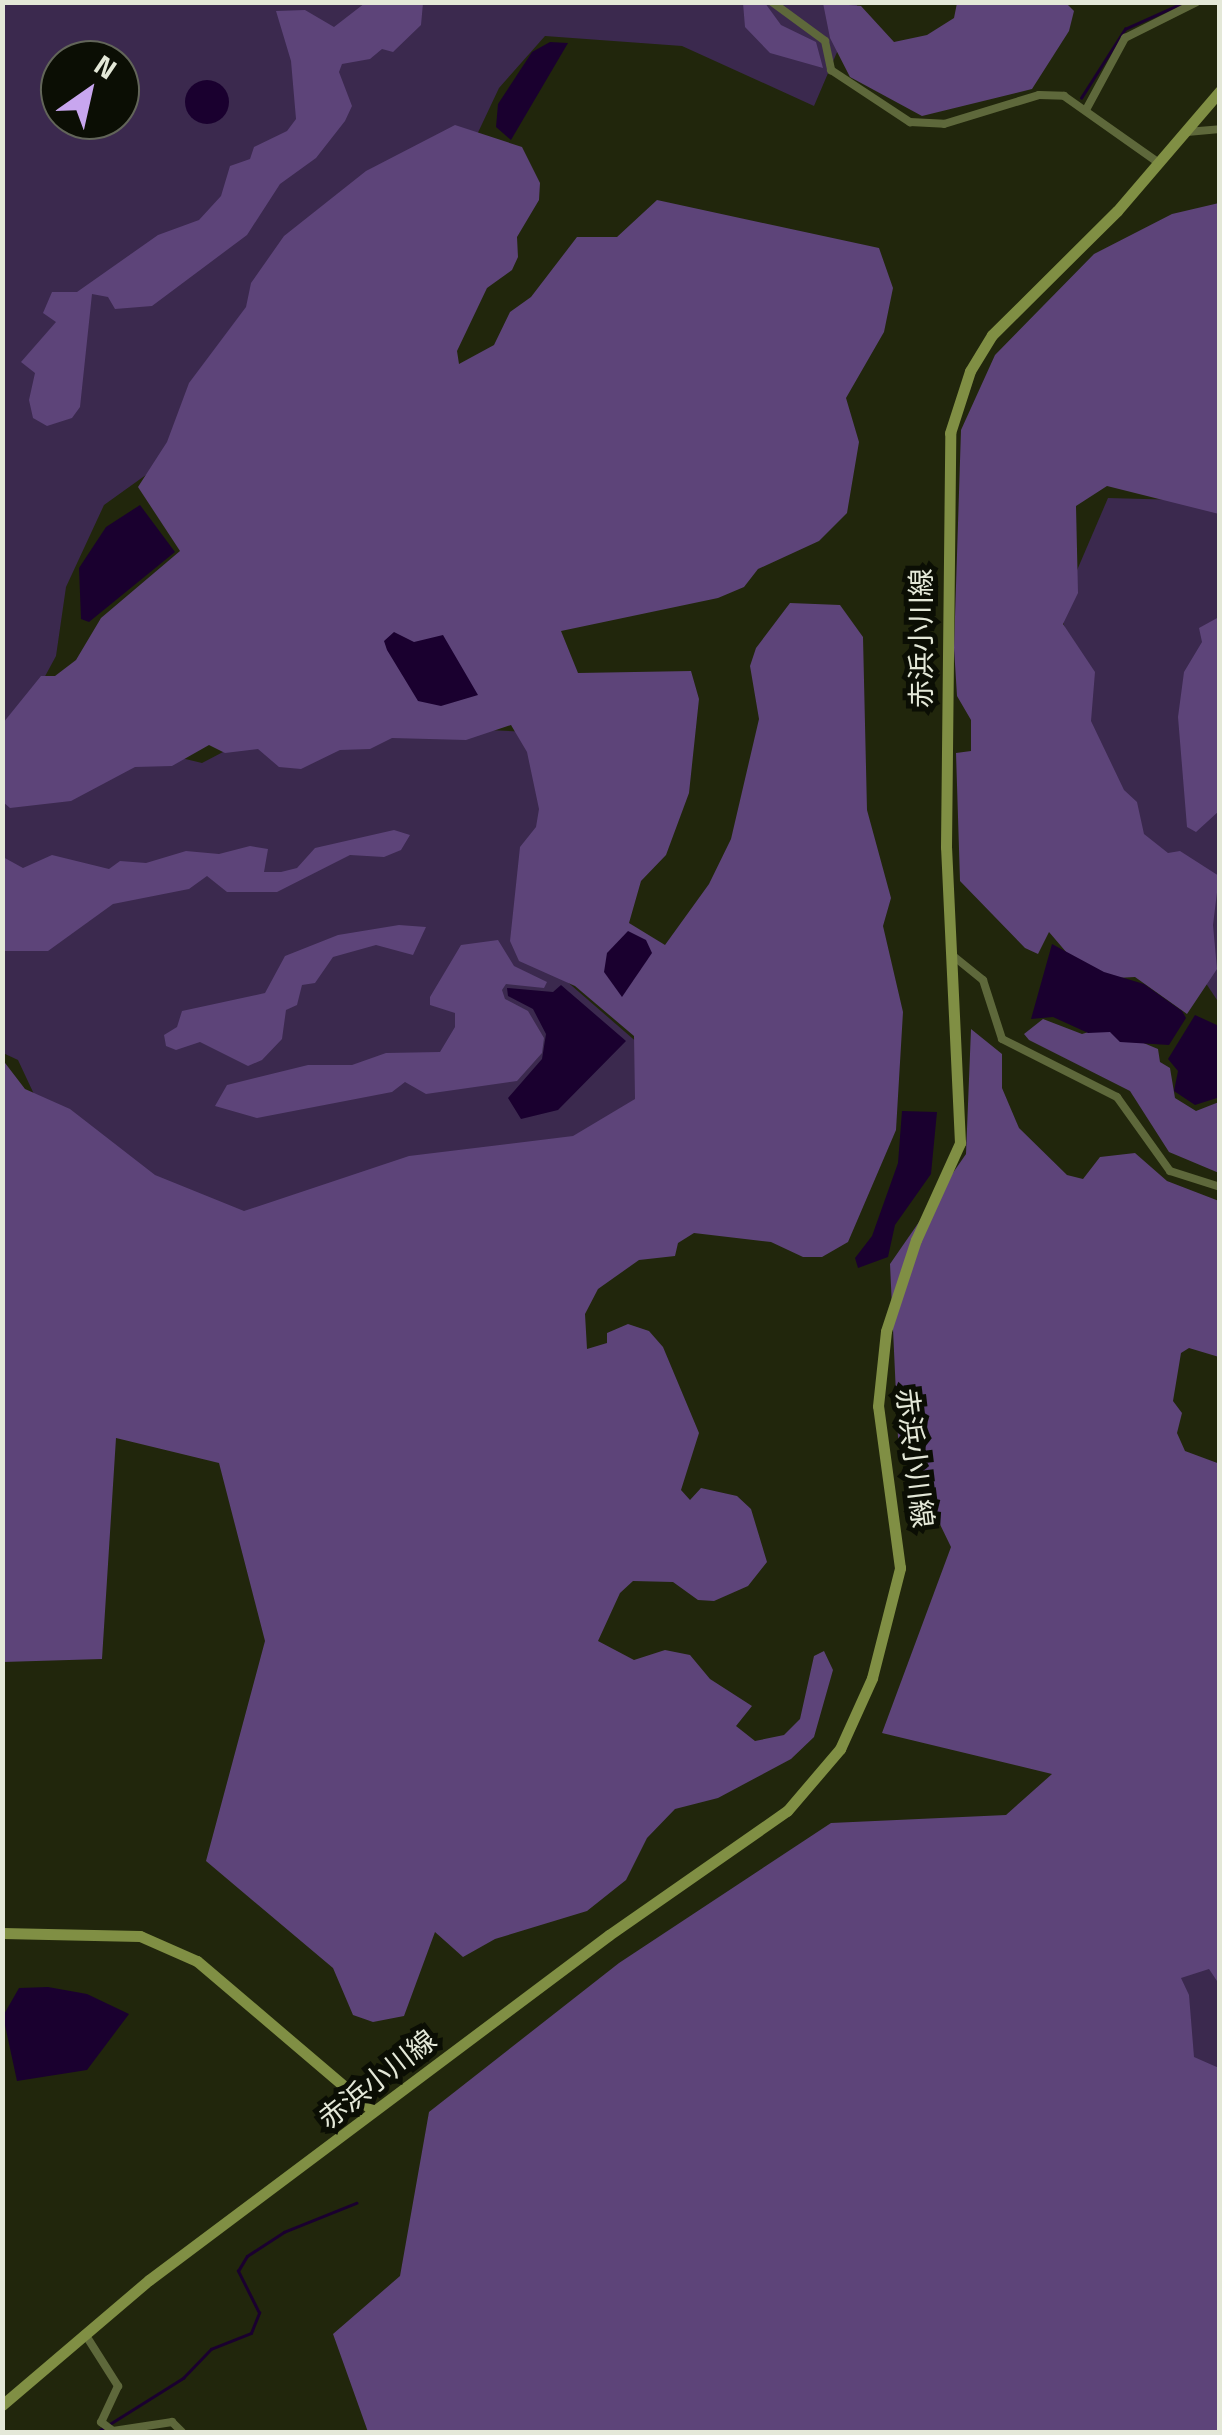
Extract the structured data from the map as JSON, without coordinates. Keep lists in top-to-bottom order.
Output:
{
  "streets": {
    "main road": ["赤浜小川線"]
  },
  "north": "top right"
}
